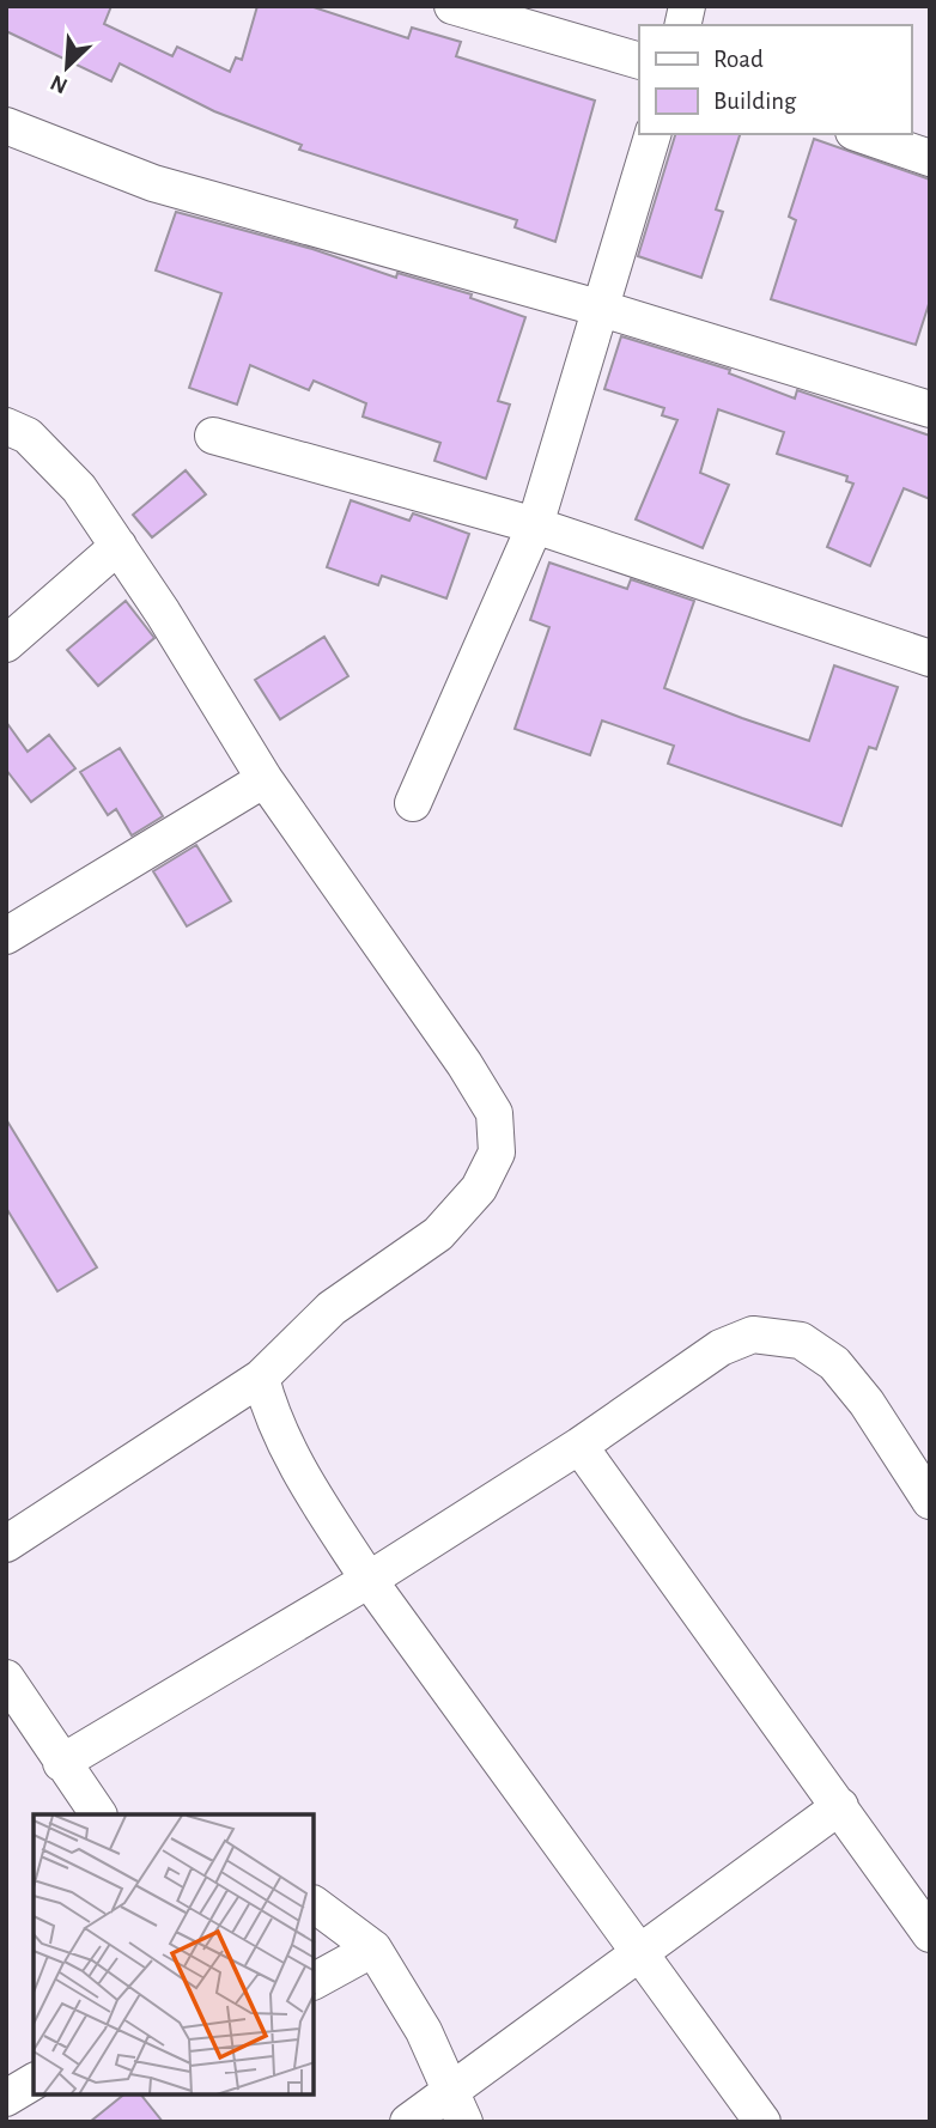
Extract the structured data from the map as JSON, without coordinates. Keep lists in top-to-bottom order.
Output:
{
  "legend": ["Road", "Building"],
  "north": "bottom left"
}
